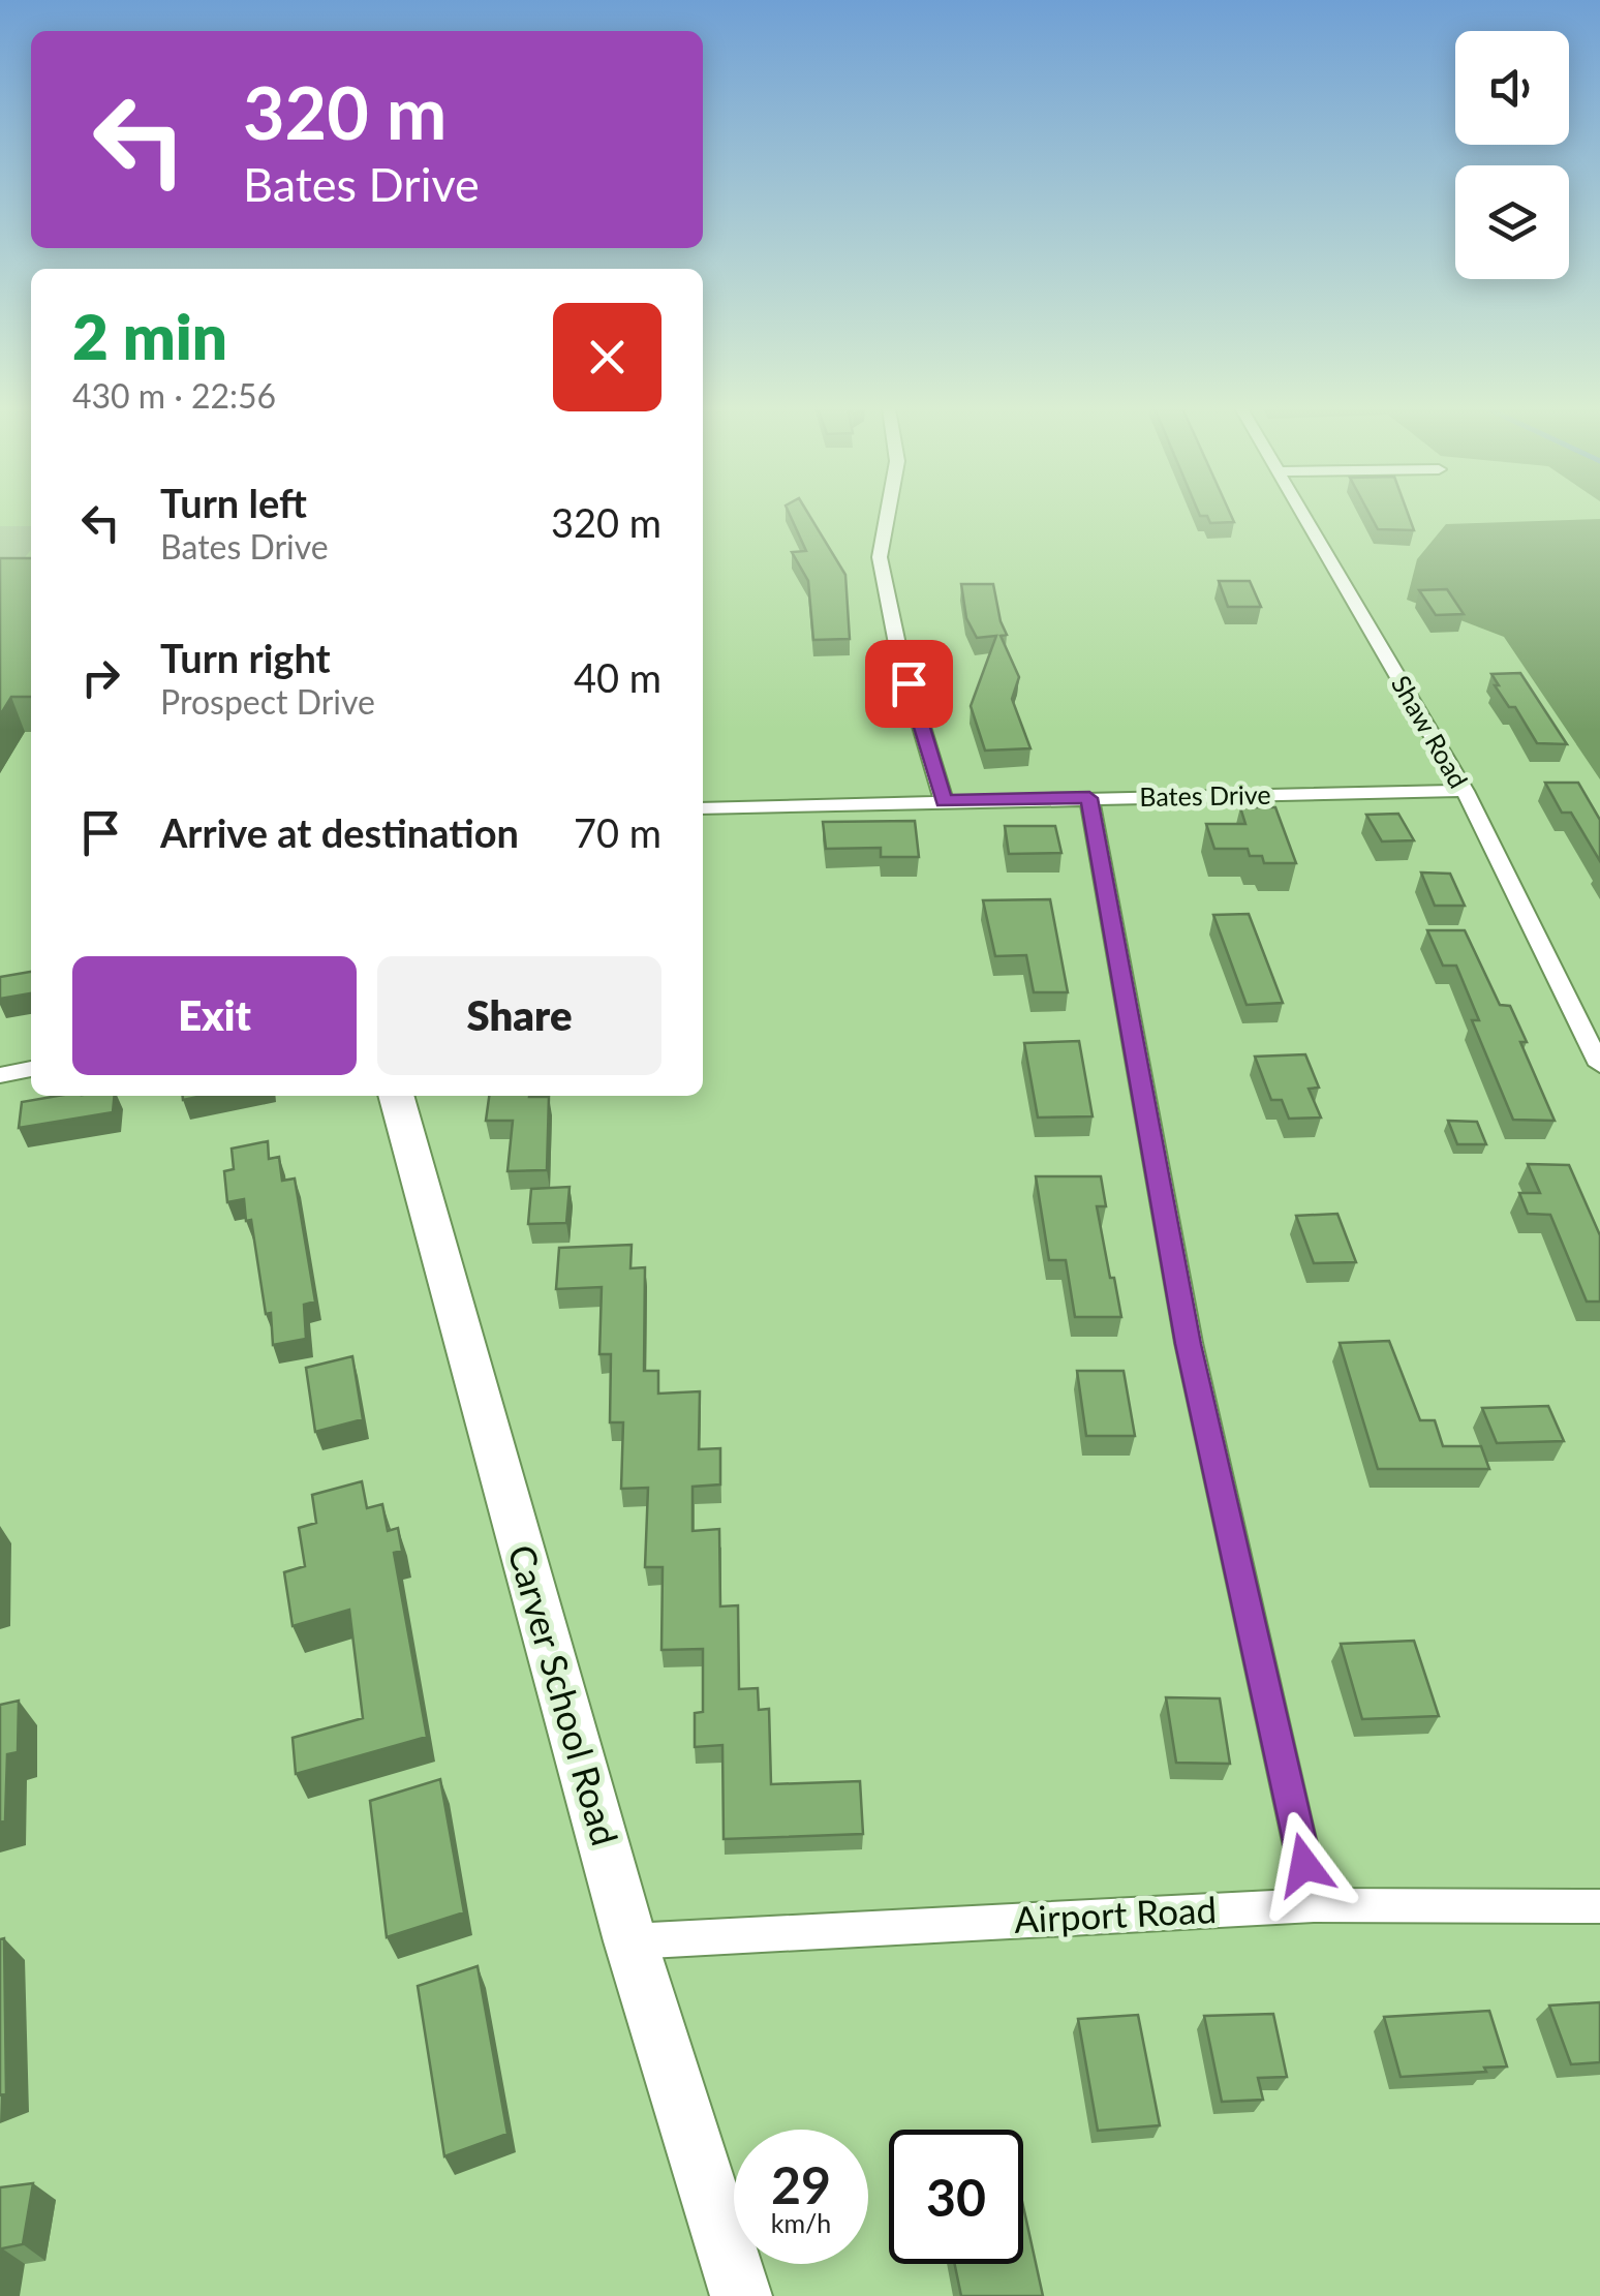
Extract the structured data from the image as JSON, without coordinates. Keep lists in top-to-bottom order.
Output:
{
  "streets": {
    "main road": ["Carver School Road"],
    "street": ["Shaw Road", "Bates Drive", "Airport Road"]
  },
  "crossings": [
    ["Shaw Road", "Bates Drive"],
    ["Carver School Road", "Airport Road"]
  ],
  "page": {
    "turn": ["320 m", "Bates Drive"],
    "heading": ["2 min", "430 m · 22:56"],
    "list": [
      {
        "name": "Turn left",
        "note": "Bates Drive",
        "value": "320 m"
      },
      {
        "name": "Turn right",
        "note": "Prospect Drive",
        "value": "40 m"
      },
      {
        "name": "Arrive at destination",
        "value": "70 m"
      }
    ],
    "buttons": ["Exit", "Share"],
    "speed": "29 km/h",
    "limit": "30"
  }
}
